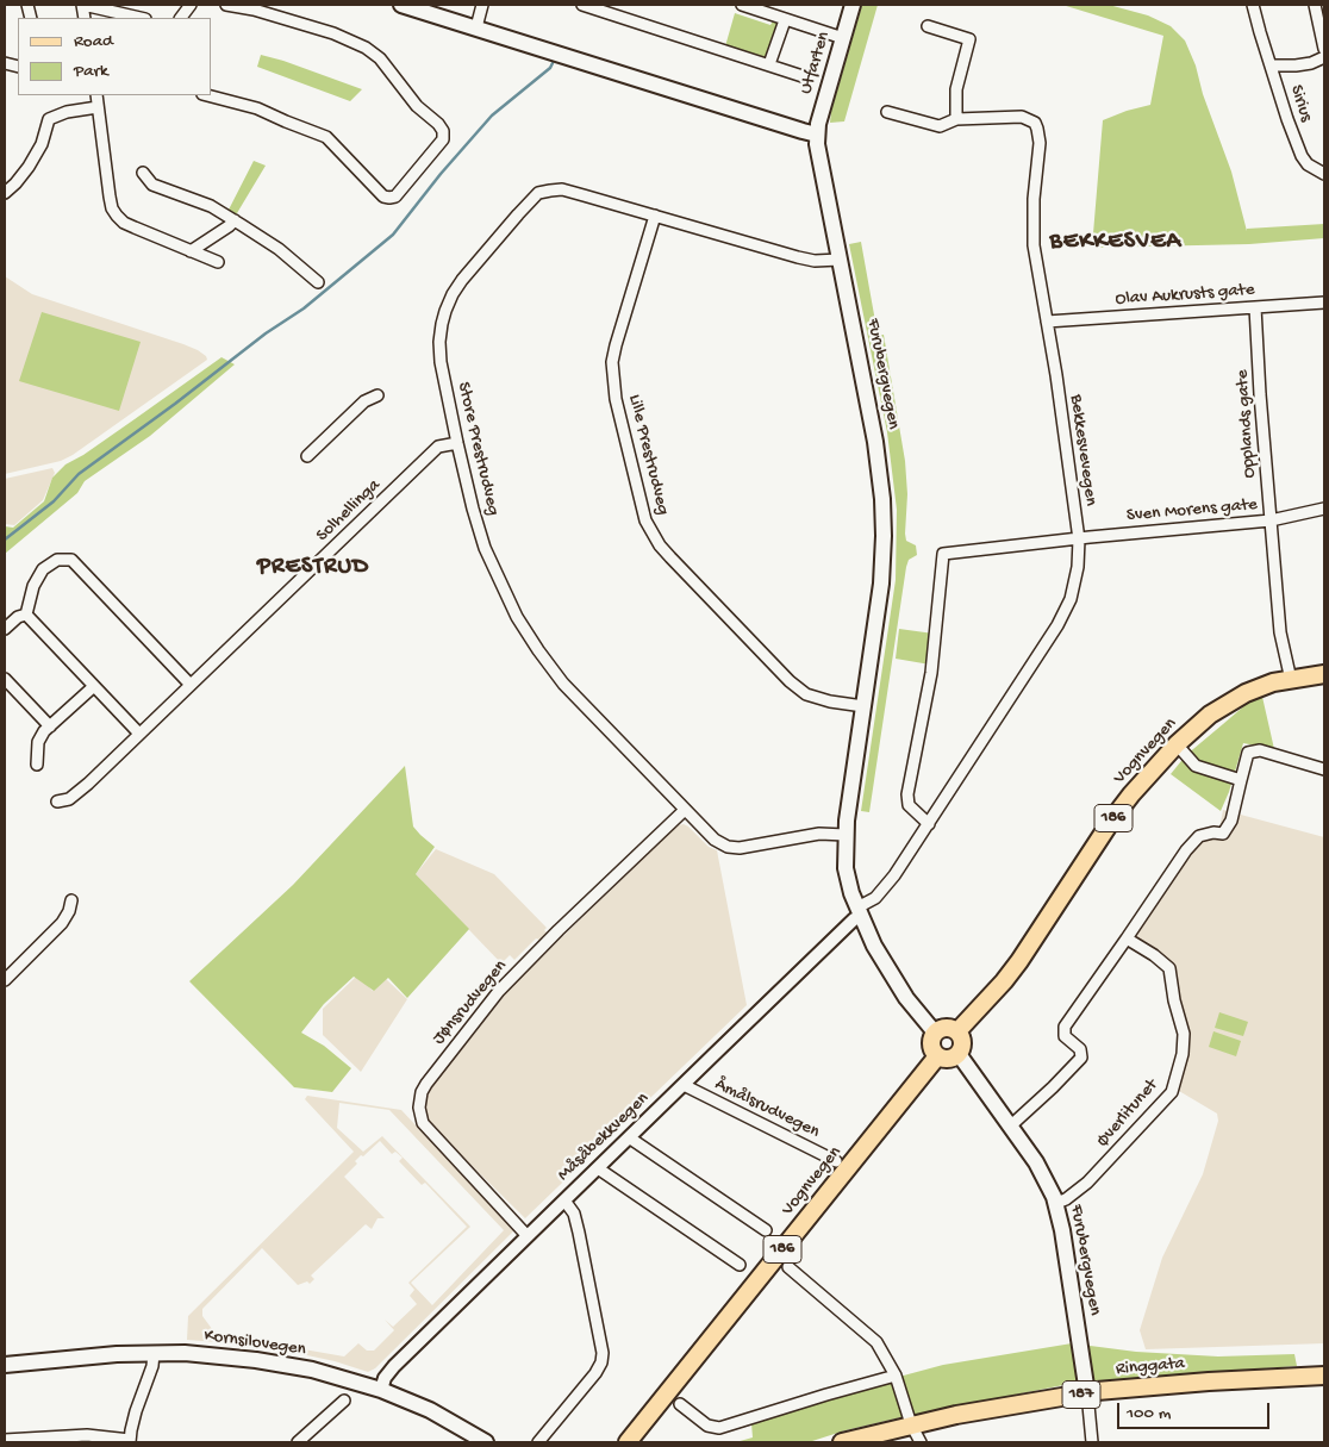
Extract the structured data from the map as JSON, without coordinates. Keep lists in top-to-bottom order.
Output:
{
  "streets": {
    "main road": [
      "Utfarten",
      "Furubergvegen",
      "Vognvegen",
      "186",
      "Kornsilovegen",
      "Ringgata",
      "187"
    ],
    "street": [
      "Sirius",
      "Olav Aukrusts gate",
      "Opplands gate",
      "Store Prestrudveg",
      "Bekkesvevegen",
      "Lille Prestrudveg",
      "Solhellinga",
      "Sven Morens gate",
      "Jønsrudvegen",
      "Åmålsrudvegen",
      "Øverlitunet",
      "Måsåbekkvegen"
    ]
  },
  "crossings": [
    ["Utfarten", "Furubergvegen"],
    ["Olav Aukrusts gate", "Opplands gate"],
    ["Olav Aukrusts gate", "Bekkesvevegen"],
    ["Furubergvegen", "Store Prestrudveg"],
    ["Furubergvegen", "Bekkesvevegen"],
    ["Furubergvegen", "Lille Prestrudveg"],
    ["Furubergvegen", "Vognvegen"],
    ["Furubergvegen", "Øverlitunet"],
    ["Furubergvegen", "Måsåbekkvegen"],
    ["Furubergvegen", "Ringgata"],
    ["Opplands gate", "Sven Morens gate"],
    ["Opplands gate", "Vognvegen"],
    ["Store Prestrudveg", "Lille Prestrudveg"],
    ["Store Prestrudveg", "Solhellinga"],
    ["Store Prestrudveg", "Jønsrudvegen"],
    ["Bekkesvevegen", "Sven Morens gate"],
    ["Bekkesvevegen", "Måsåbekkvegen"],
    ["Jønsrudvegen", "Måsåbekkvegen"],
    ["Åmålsrudvegen", "Måsåbekkvegen"],
    ["Måsåbekkvegen", "Kornsilovegen"]
  ],
  "districts": ["BEKKESVEA", "PRESTRUD"],
  "legend": ["Road", "Park"],
  "scale_bar": "100 m"
}
